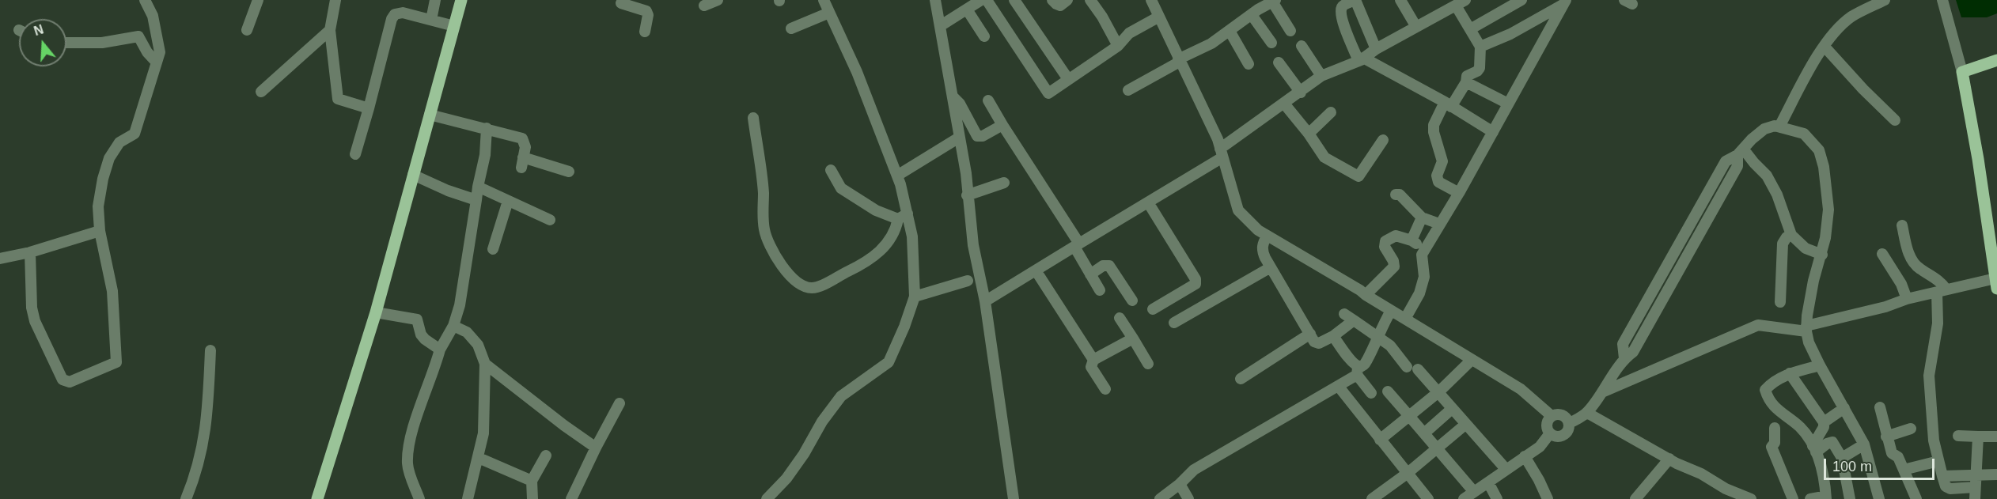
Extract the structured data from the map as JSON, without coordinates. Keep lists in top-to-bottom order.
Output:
{
  "scale_bar": "100 m",
  "north": "top"
}
